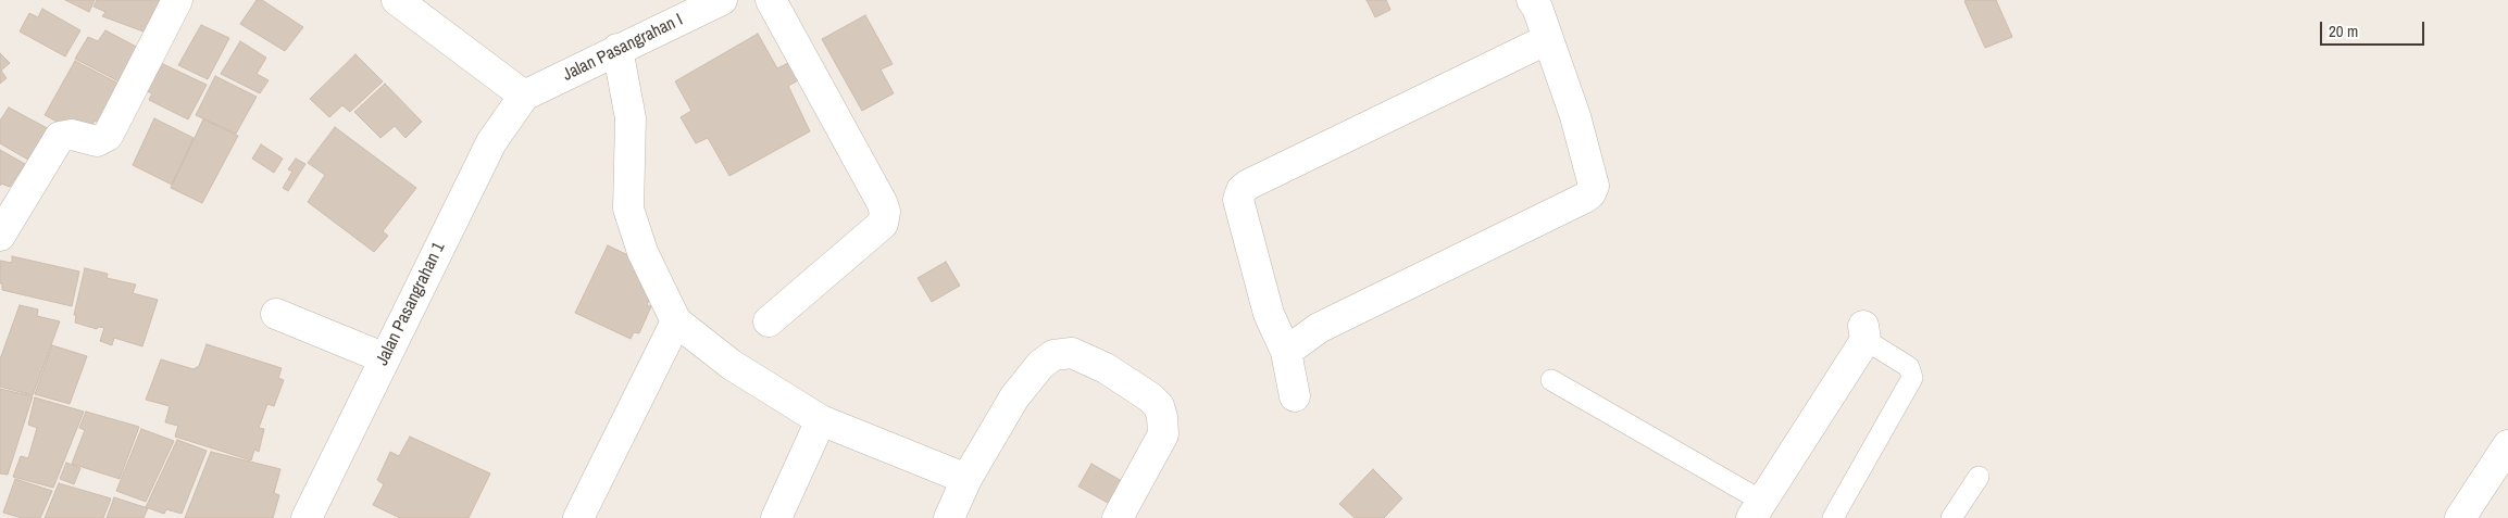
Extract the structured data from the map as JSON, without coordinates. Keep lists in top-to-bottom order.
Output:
{
  "streets": {
    "street": ["Jalan Pasangrahan I", "Jalan Pasangrahan 1"]
  },
  "crossings": [
    ["Jalan Pasangrahan I", "Jalan Pasangrahan 1"]
  ],
  "scale_bar": "20 m"
}
